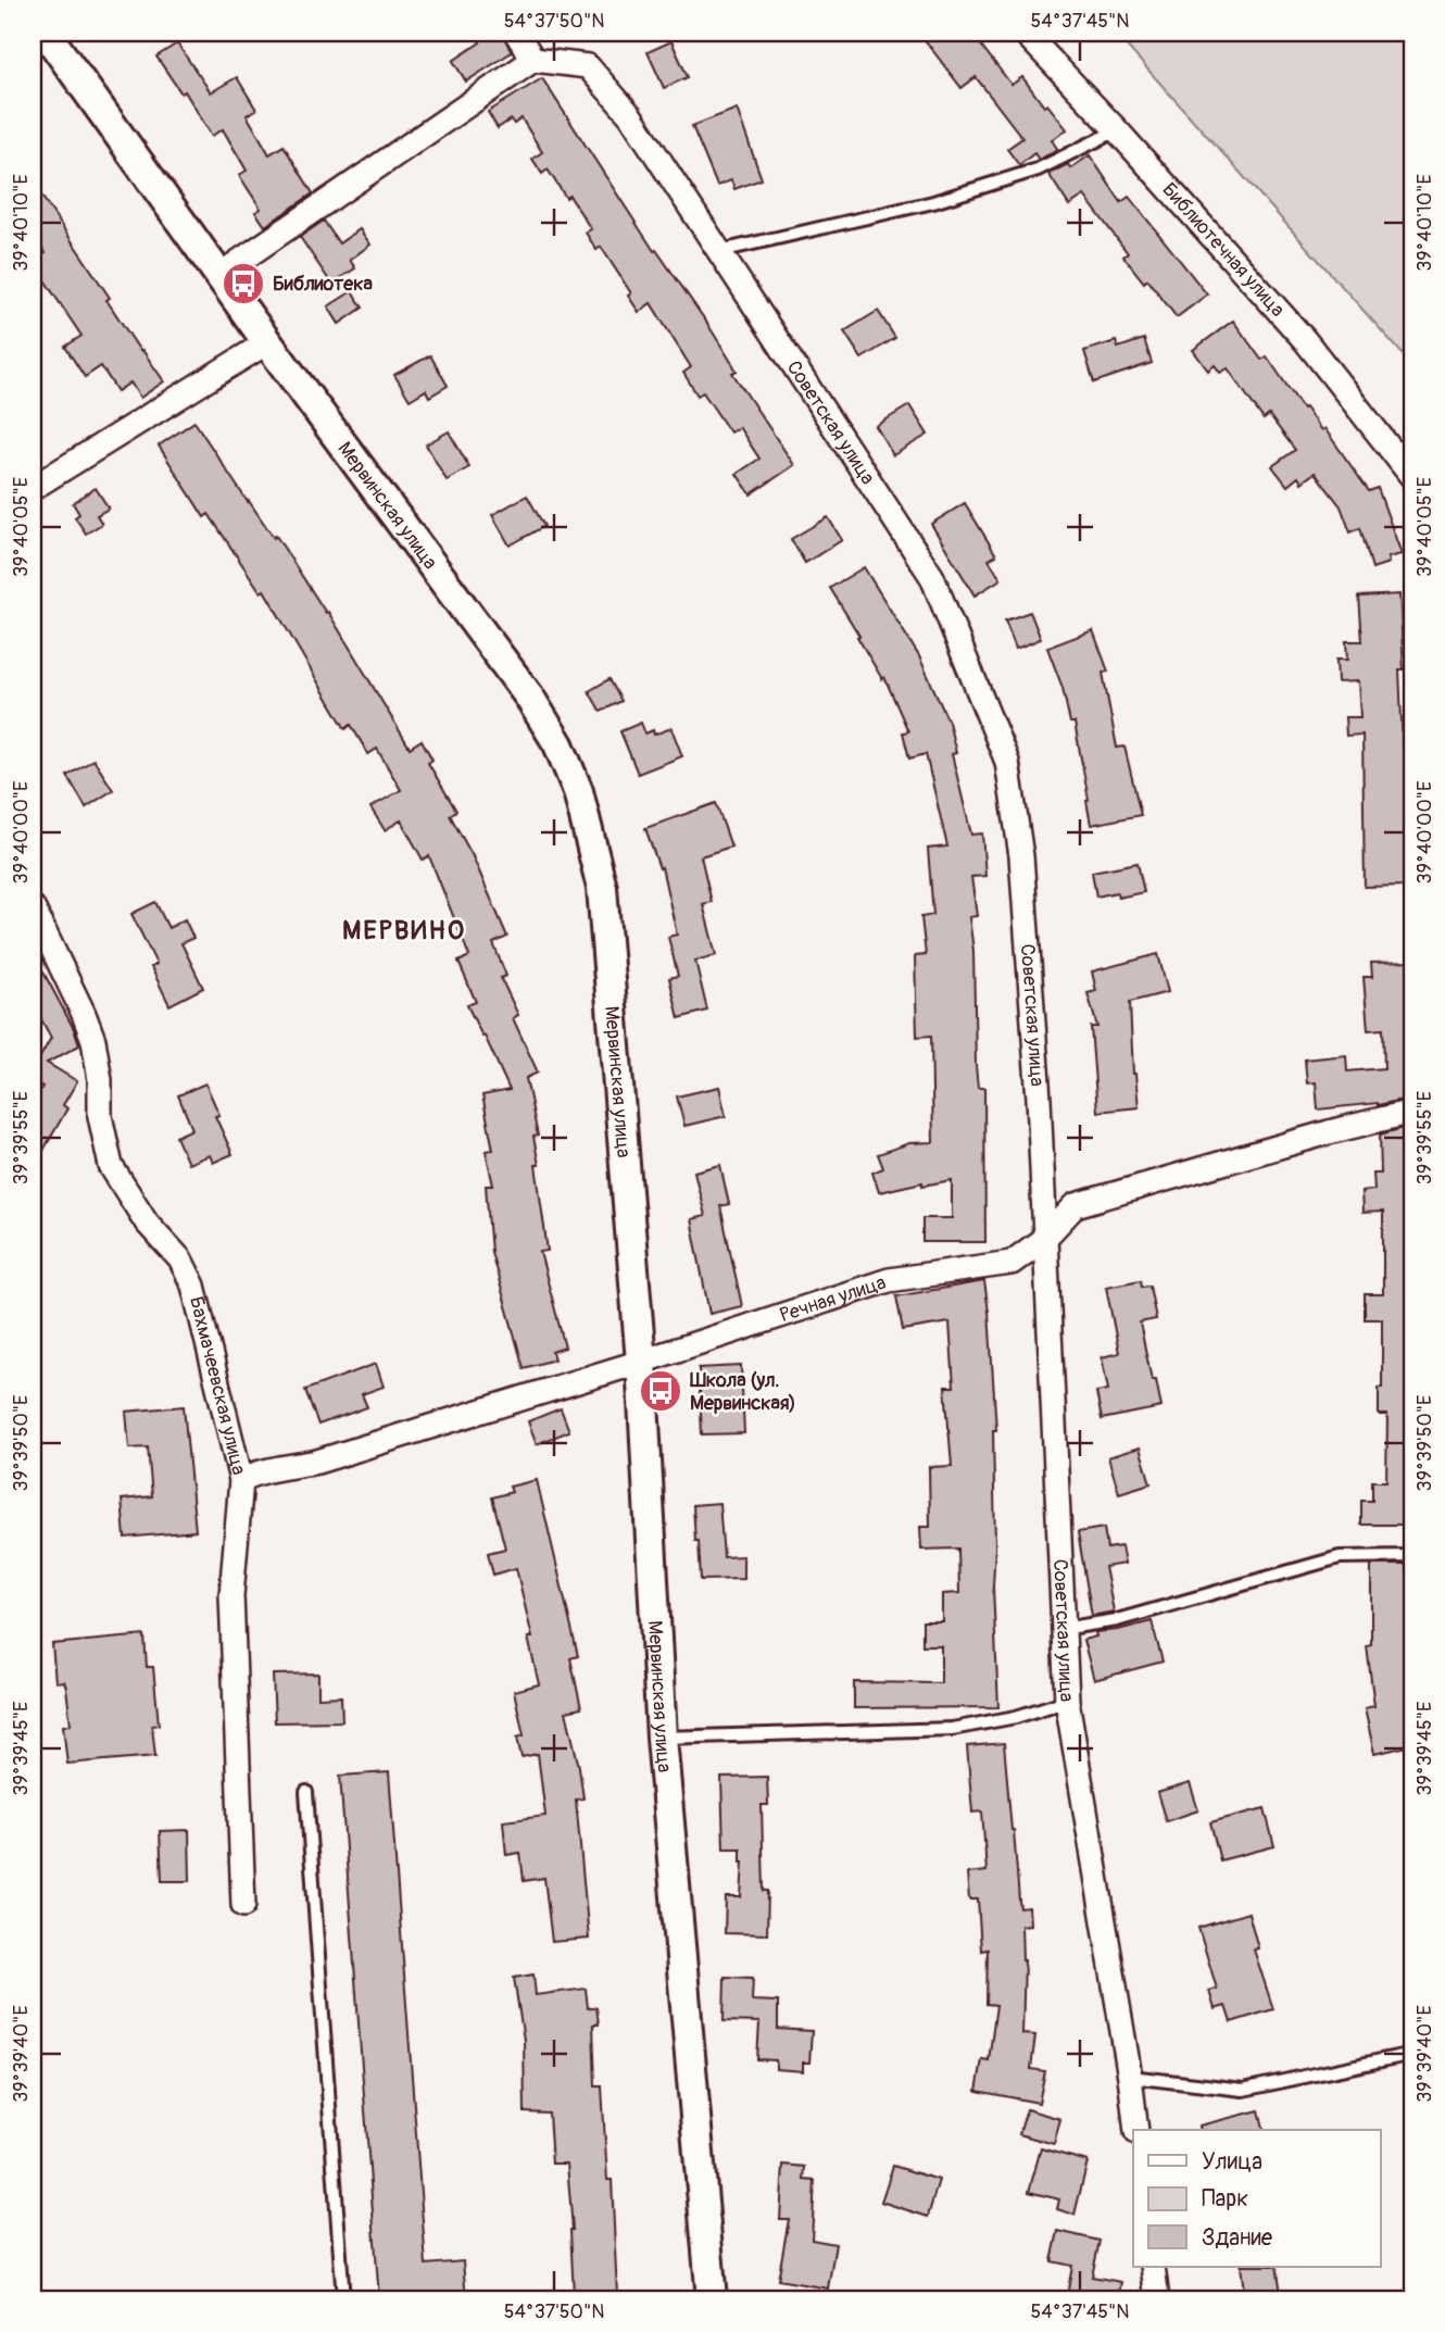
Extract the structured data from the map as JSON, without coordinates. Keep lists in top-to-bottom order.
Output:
{
  "streets": {
    "street": [
      "Библиотечная улица",
      "Советская улица",
      "Мервинская улица",
      "Речная улица",
      "Бахмачеевская улица"
    ]
  },
  "crossings": [
    ["Советская улица", "Речная улица"],
    ["Мервинская улица", "Речная улица"],
    ["Речная улица", "Бахмачеевская улица"]
  ],
  "districts": ["МЕРВИНО"],
  "places": {
    "bus stop": ["Библиотека", "Школа (ул. Мервинская)"]
  },
  "legend": ["Улица", "Парк", "Здание"],
  "coordinates": [
    "54°37'50\"N",
    "54°37'45\"N",
    "39°40'10\"E",
    "39°40'05\"E",
    "39°40'00\"E",
    "39°39'55\"E",
    "39°39'50\"E",
    "39°39'45\"E",
    "39°39'40\"E"
  ]
}
